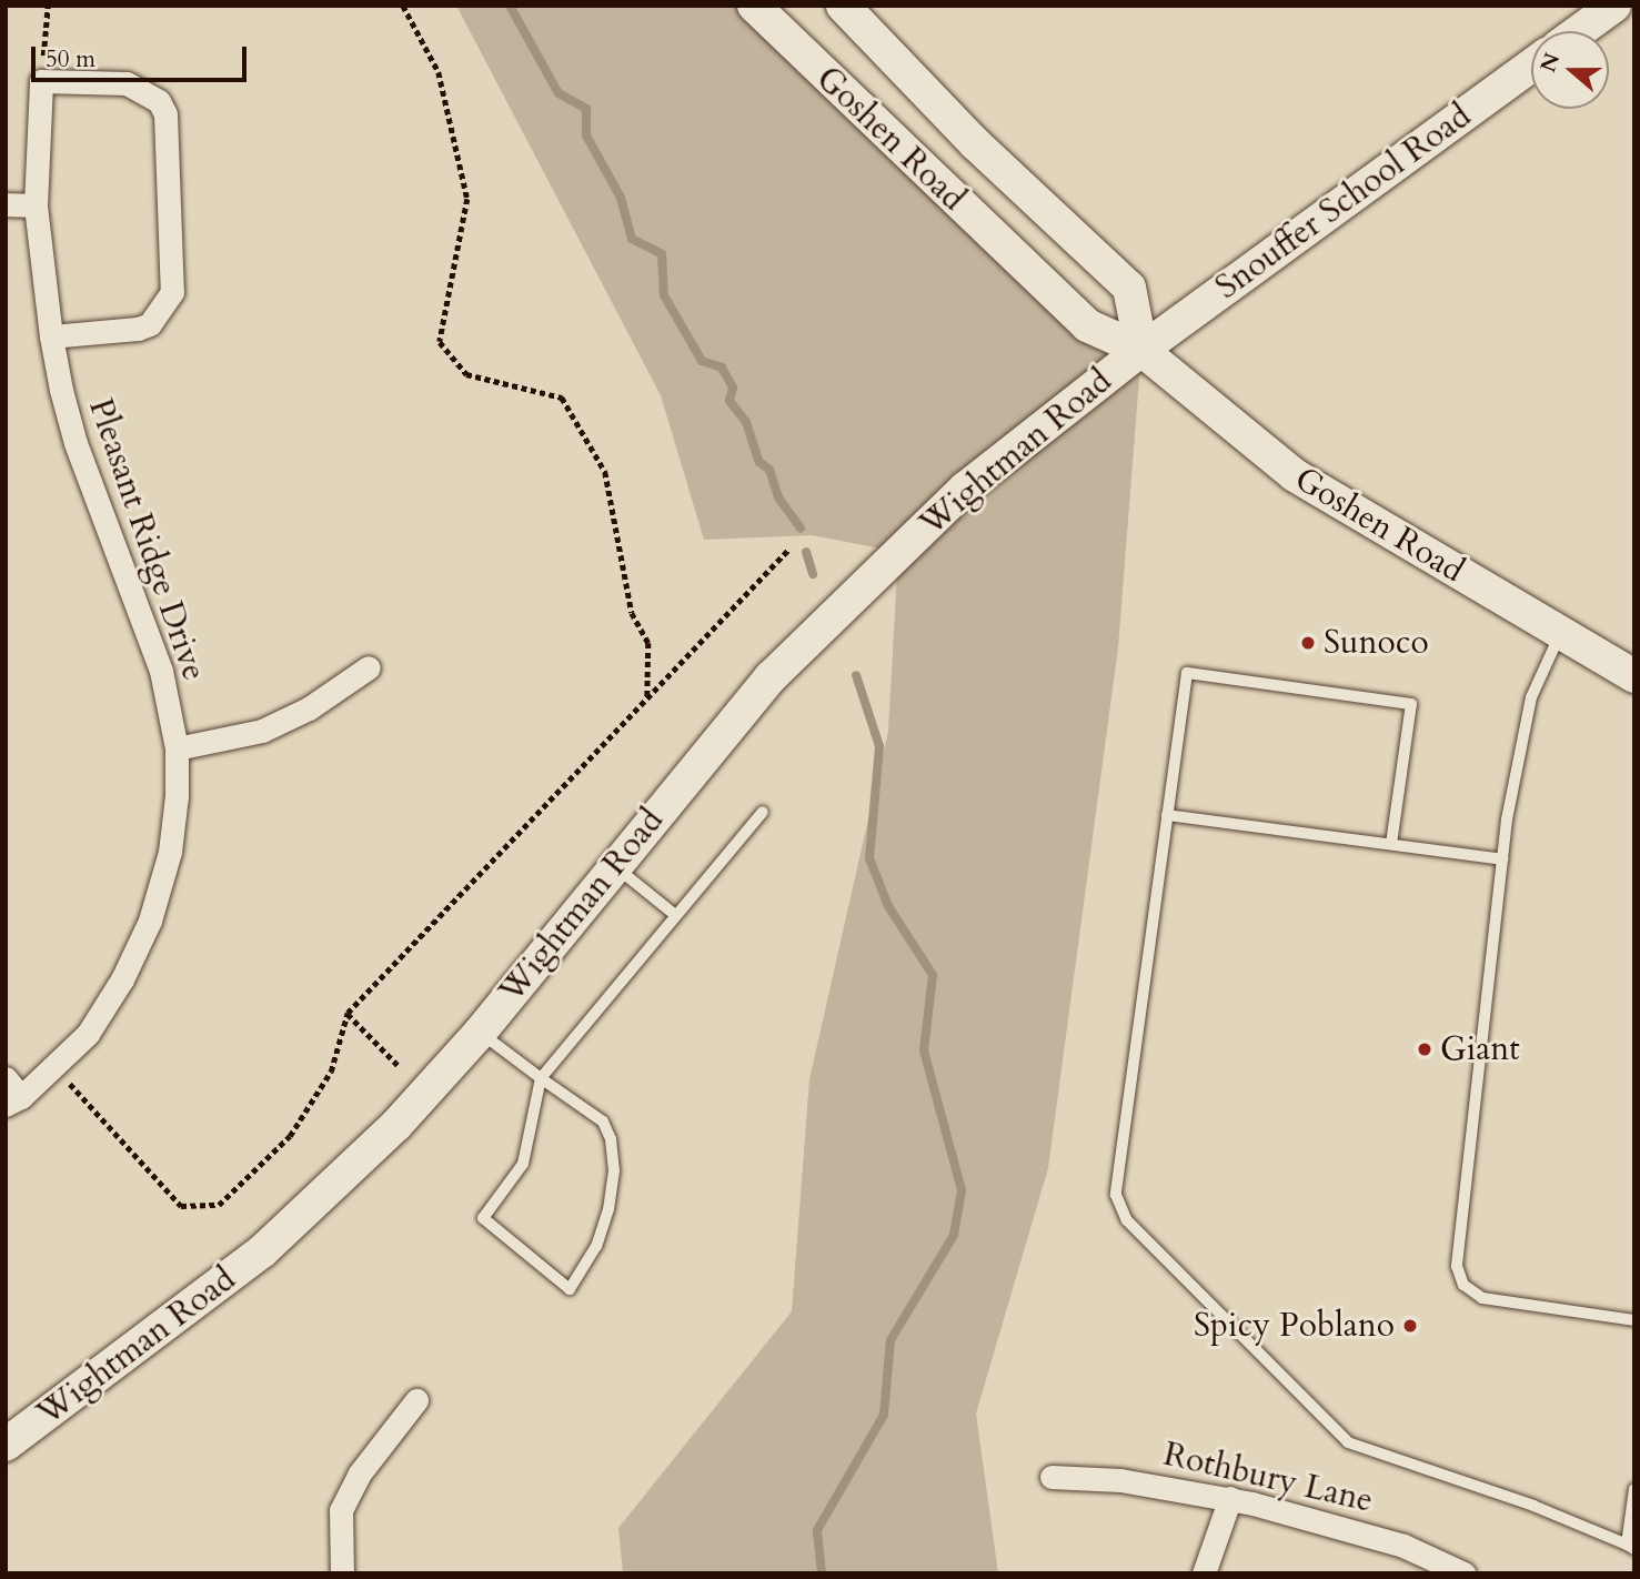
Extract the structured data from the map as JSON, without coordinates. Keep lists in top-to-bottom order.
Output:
{
  "streets": {
    "main road": ["Goshen Road", "Snouffer School Road", "Wightman Road"],
    "street": ["Pleasant Ridge Drive", "Rothbury Lane"]
  },
  "crossings": [
    ["Goshen Road", "Snouffer School Road"],
    ["Goshen Road", "Wightman Road"],
    ["Snouffer School Road", "Wightman Road"]
  ],
  "places": ["Sunoco", "Giant", "Spicy Poblano"],
  "scale_bar": "50 m",
  "north": "left"
}
